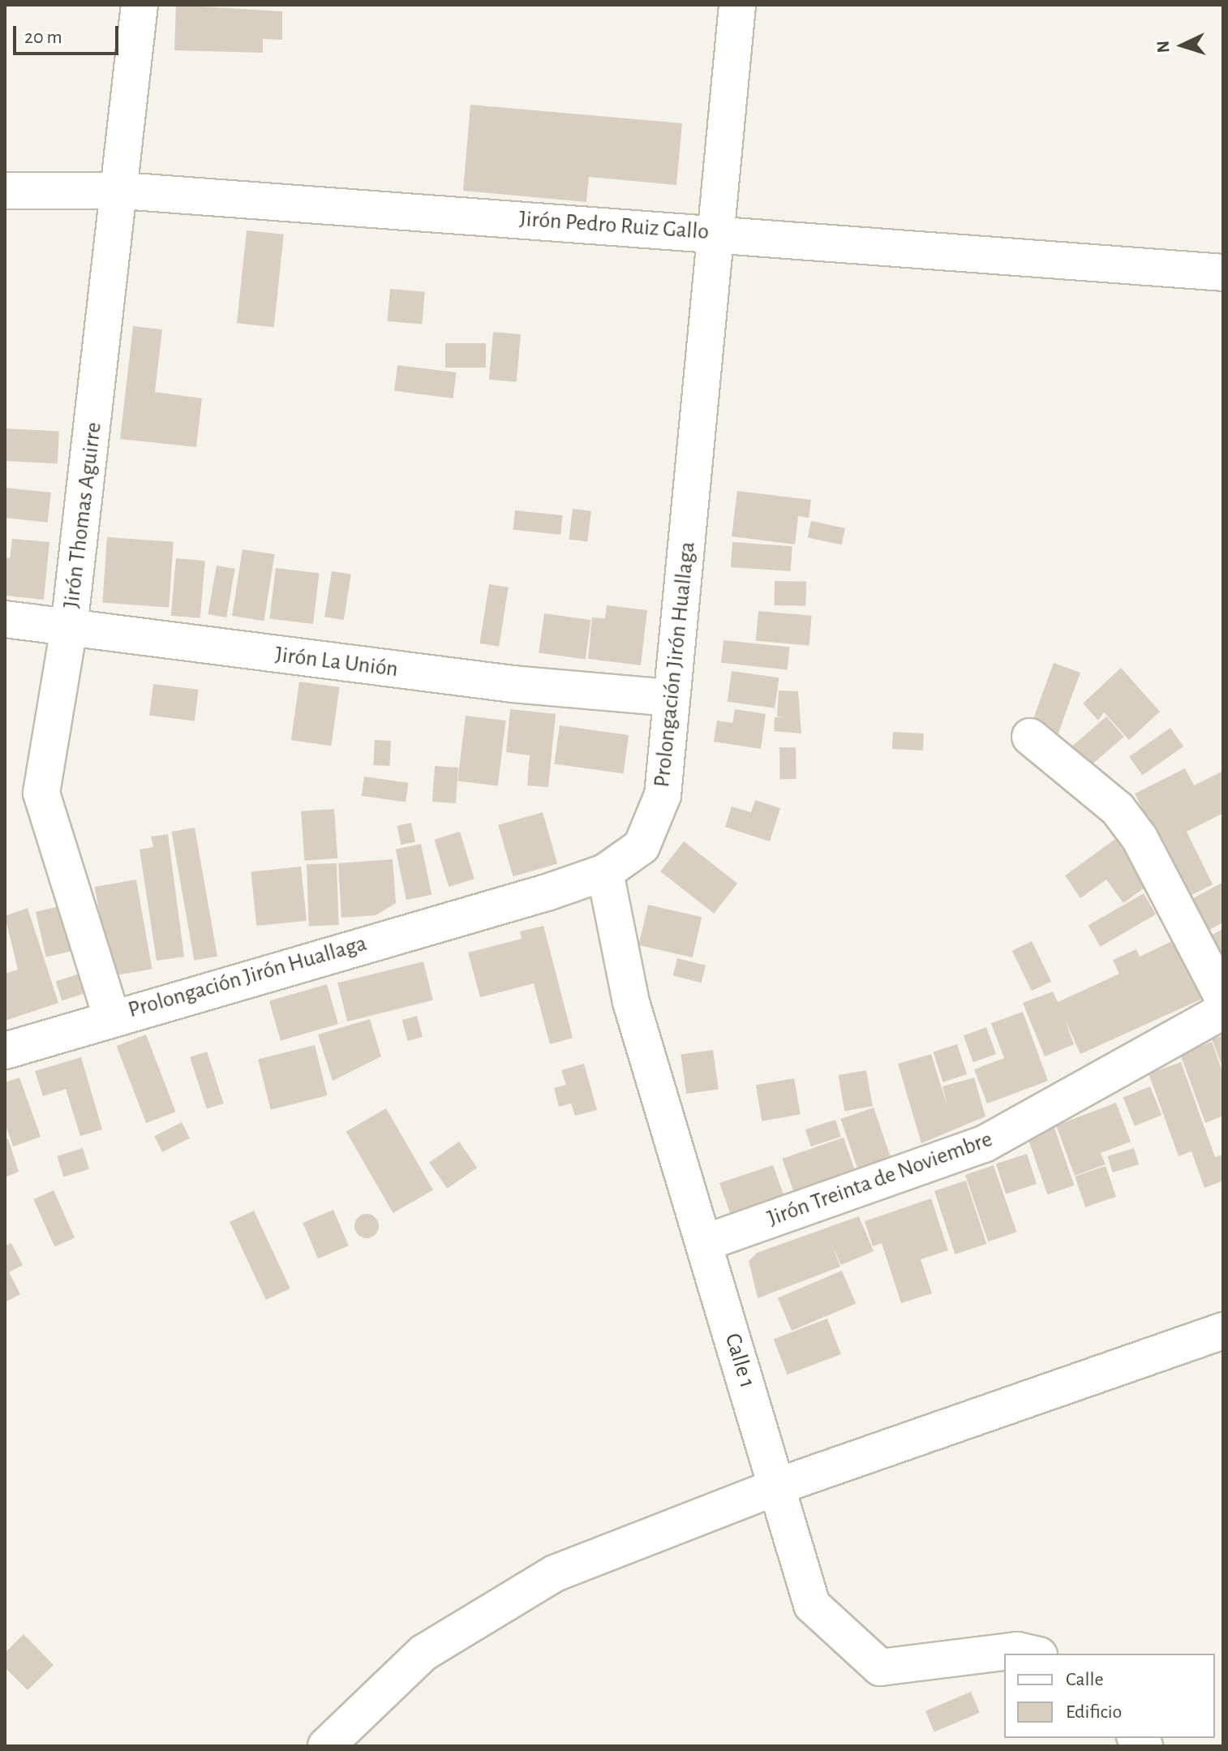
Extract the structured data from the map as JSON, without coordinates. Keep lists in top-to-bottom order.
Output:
{
  "streets": {
    "street": [
      "Jirón Pedro Ruiz Gallo",
      "Jirón Thomas Aguirre",
      "Jirón La Unión",
      "Prolongación Jirón Huallaga",
      "Jirón Treinta de Noviembre",
      "Calle 1"
    ]
  },
  "crossings": [
    ["Jirón Pedro Ruiz Gallo", "Jirón Thomas Aguirre"],
    ["Jirón Pedro Ruiz Gallo", "Prolongación Jirón Huallaga"],
    ["Jirón Thomas Aguirre", "Jirón La Unión"],
    ["Jirón Thomas Aguirre", "Prolongación Jirón Huallaga"],
    ["Jirón La Unión", "Prolongación Jirón Huallaga"],
    ["Prolongación Jirón Huallaga", "Calle 1"],
    ["Jirón Treinta de Noviembre", "Calle 1"]
  ],
  "legend": ["Calle", "Edificio"],
  "scale_bar": "20 m",
  "north": "left"
}
